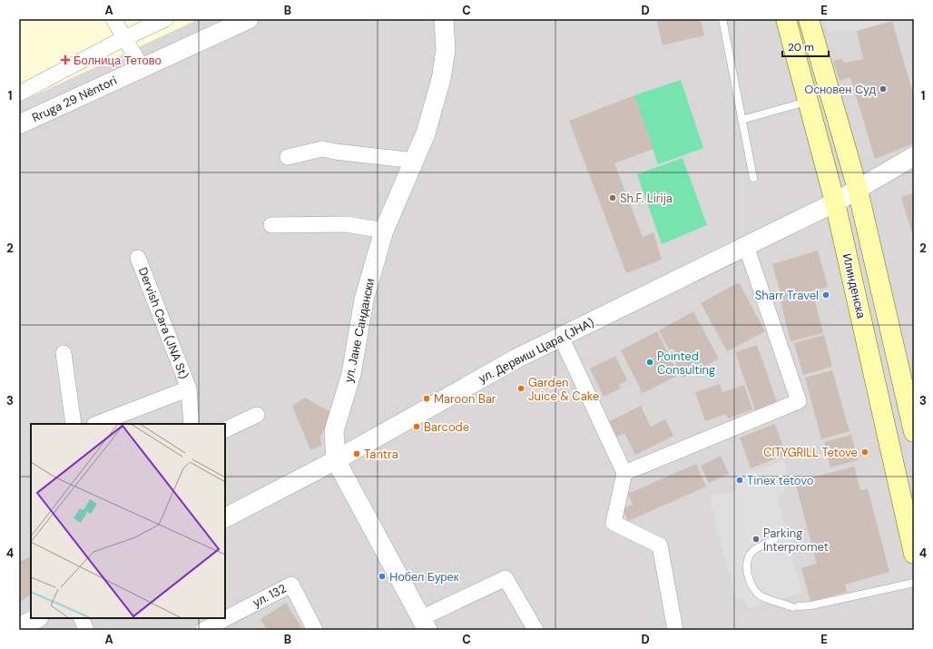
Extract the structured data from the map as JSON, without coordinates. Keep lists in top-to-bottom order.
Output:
{
  "streets": {
    "main road": ["Илинденска"],
    "street": [
      "Rruga 29 Nëntori",
      "Dervish Cara (JNA St)",
      "ул. Јане Сандански",
      "ул. Дервиш Цара (ЈНА)",
      "ул. 132"
    ]
  },
  "crossings": [
    ["Илинденска", "ул. Дервиш Цара (ЈНА)"],
    ["ул. Јане Сандански", "ул. Дервиш Цара (ЈНА)"]
  ],
  "places": {
    "health": ["Болница Тетово"],
    "other": [
      "Основен Суд",
      "Sh.F. Lirija",
      "Sharr Travel",
      "Pointed Consulting",
      "Garden Juice & Cake",
      "Maroon Bar",
      "Barcode",
      "CITYGRILL Tetove",
      "Tantra",
      "Tinex tetovo",
      "Parking Interpromet",
      "Нобел Бурек"
    ]
  },
  "scale_bar": "20 m",
  "grid": {
    "columns": [
      "A",
      "B",
      "C",
      "D",
      "E"
    ],
    "rows": [
      "1",
      "2",
      "3",
      "4"
    ]
  }
}
